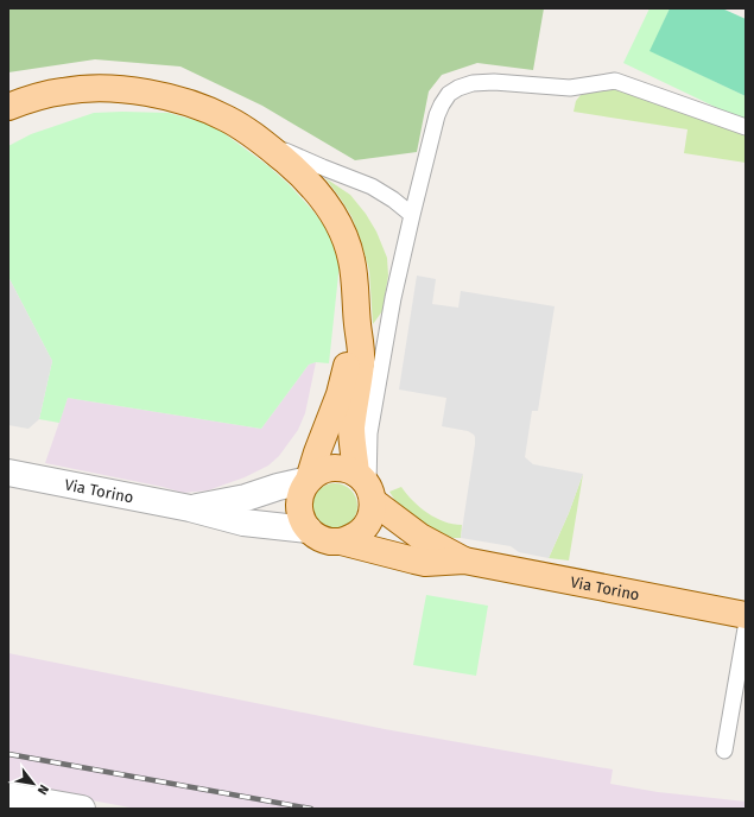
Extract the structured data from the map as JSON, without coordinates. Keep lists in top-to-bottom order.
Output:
{
  "streets": {
    "main road": ["Via Torino"]
  },
  "north": "bottom right"
}
